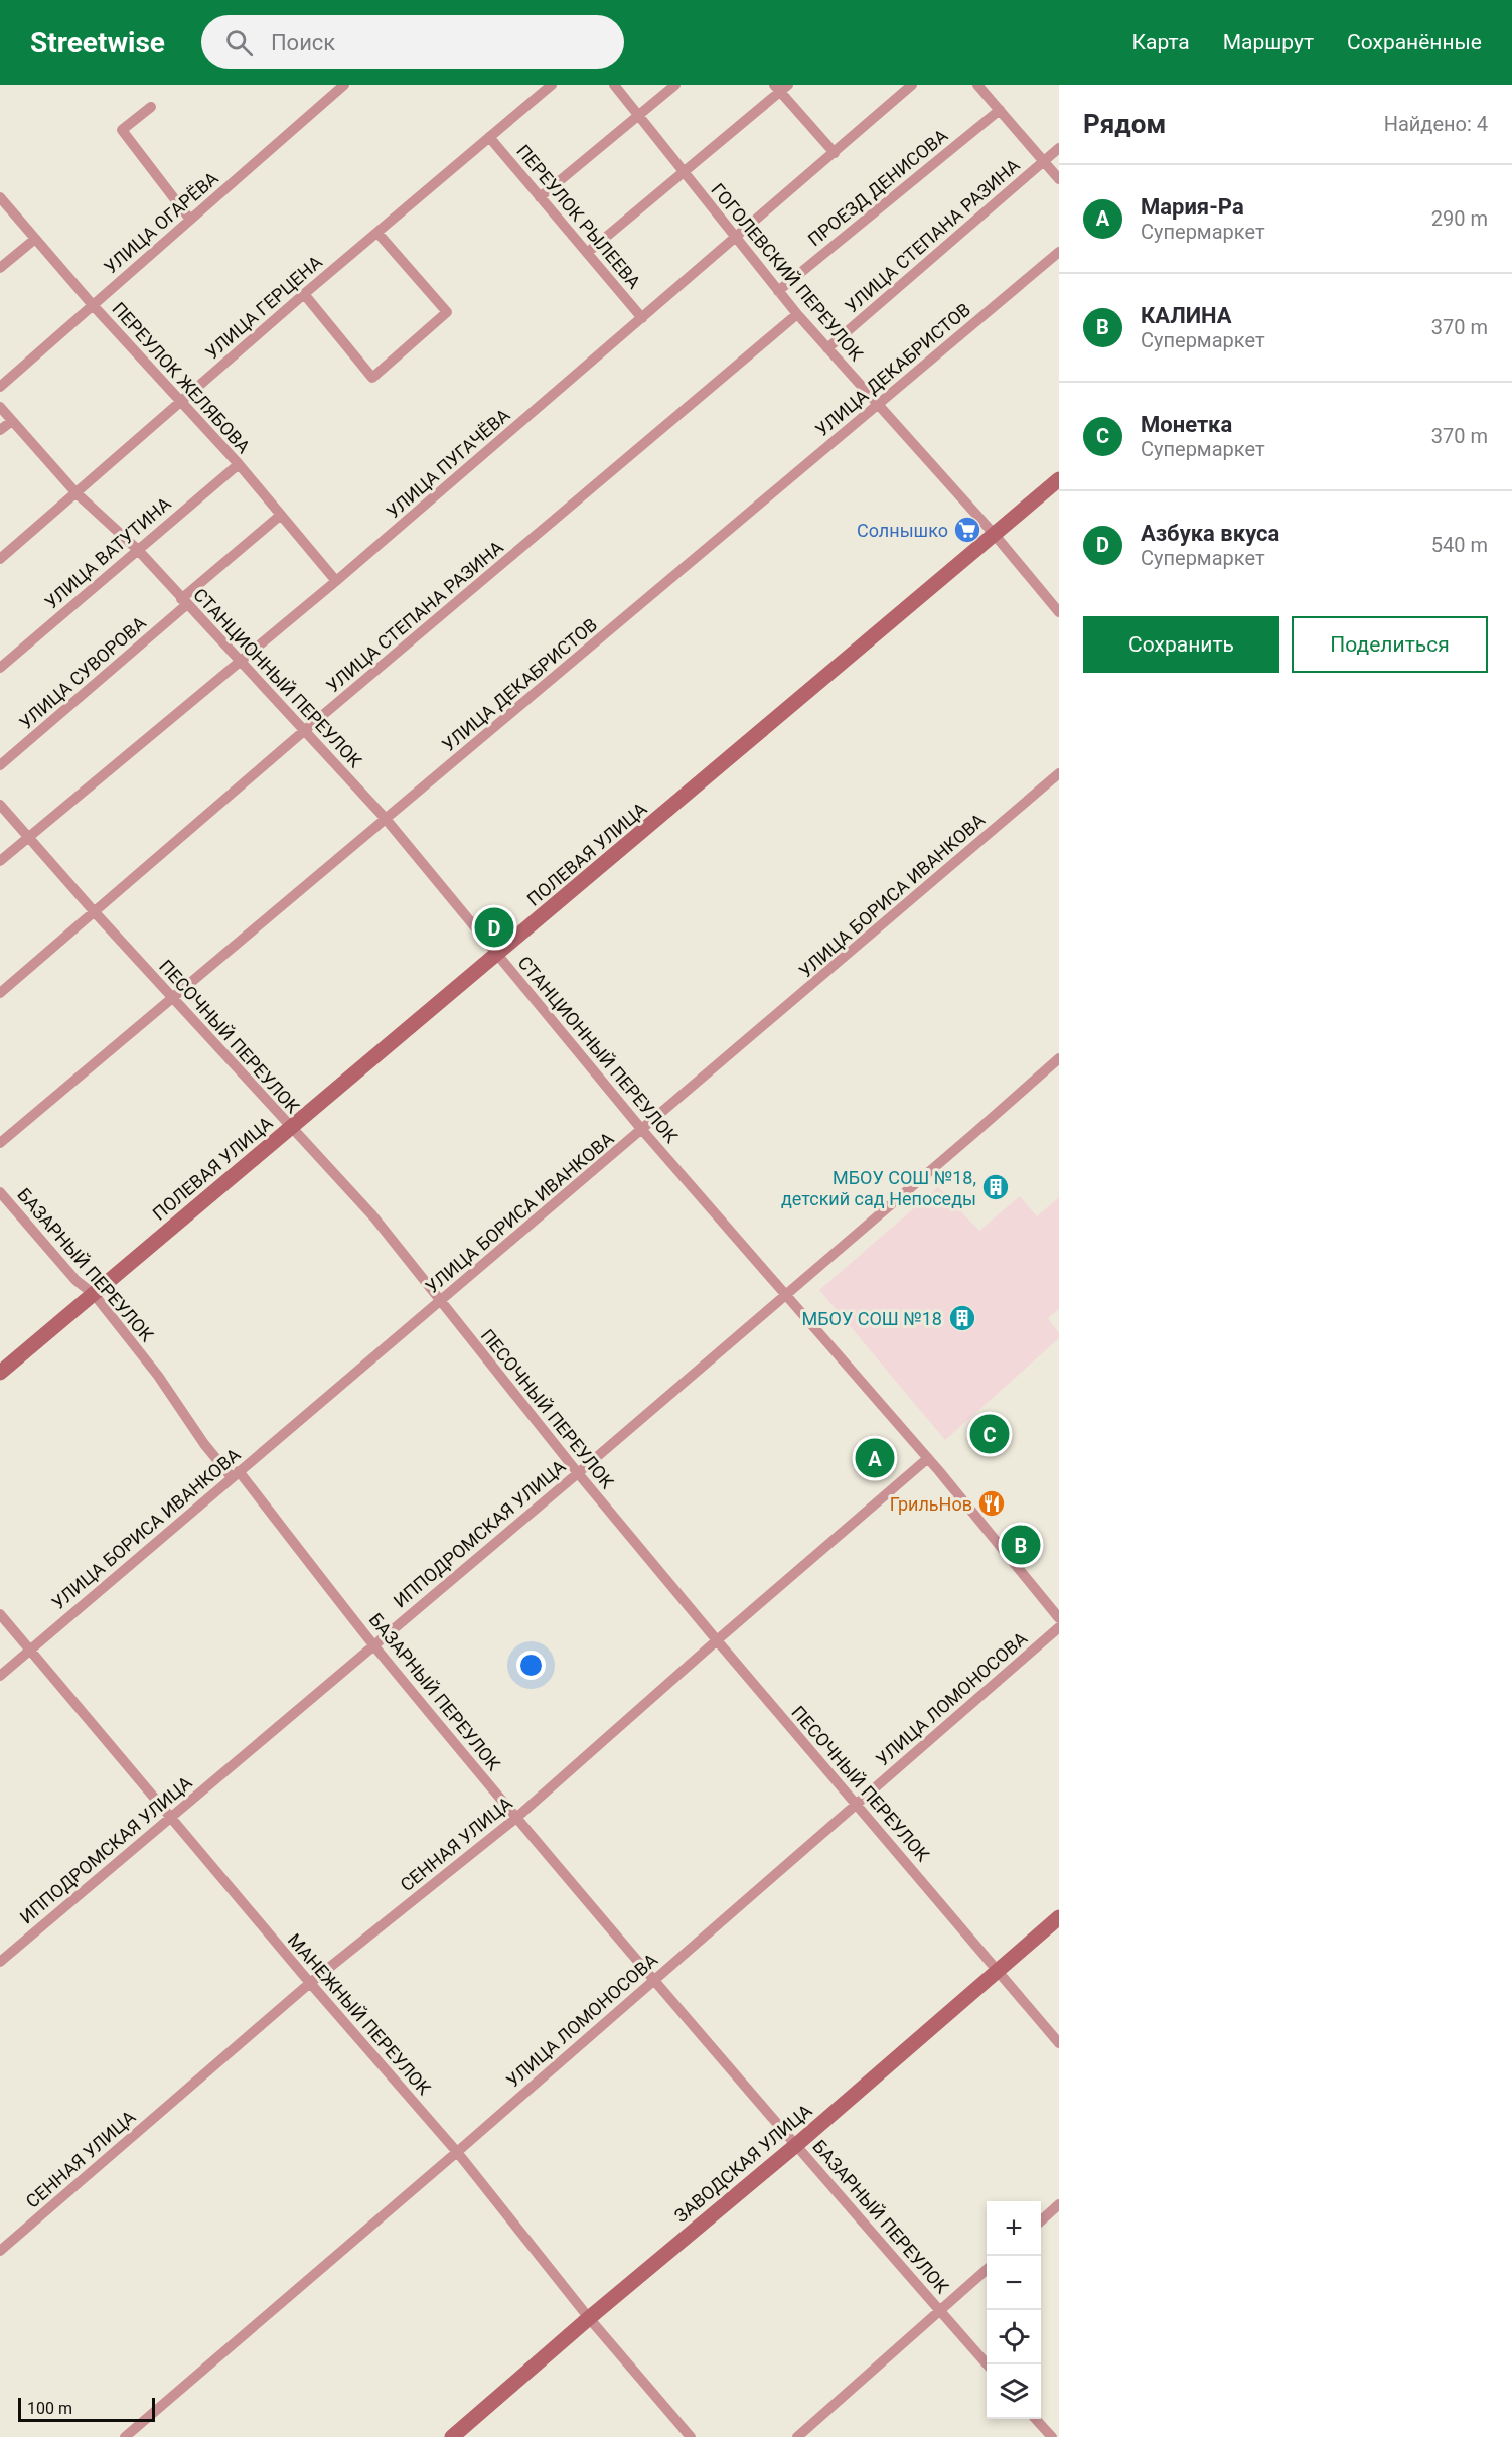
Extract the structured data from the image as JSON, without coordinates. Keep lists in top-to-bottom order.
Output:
{
  "streets": {
    "street": [
      "ПРОЕЗД ДЕНИСОВА",
      "ПЕРЕУЛОК РЫЛЕЕВА",
      "УЛИЦА ОГАРЁВА",
      "УЛИЦА СТЕПАНА РАЗИНА",
      "ГОГОЛЕВСКИЙ ПЕРЕУЛОК",
      "УЛИЦА ГЕРЦЕНА",
      "УЛИЦА ДЕКАБРИСТОВ",
      "ПЕРЕУЛОК ЖЕЛЯБОВА",
      "УЛИЦА ПУГАЧЁВА",
      "УЛИЦА ВАТУТИНА",
      "УЛИЦА СУВОРОВА",
      "СТАНЦИОННЫЙ ПЕРЕУЛОК",
      "ПОЛЕВАЯ УЛИЦА",
      "УЛИЦА БОРИСА ИВАНКОВА",
      "ПЕСОЧНЫЙ ПЕРЕУЛОК",
      "БАЗАРНЫЙ ПЕРЕУЛОК",
      "ИППОДРОМСКАЯ УЛИЦА",
      "УЛИЦА ЛОМОНОСОВА",
      "СЕННАЯ УЛИЦА",
      "МАНЕЖНЫЙ ПЕРЕУЛОК",
      "ЗАВОДСКАЯ УЛИЦА"
    ]
  },
  "crossings": [
    ["ПРОЕЗД ДЕНИСОВА", "ГОГОЛЕВСКИЙ ПЕРЕУЛОК"],
    ["ПЕРЕУЛОК РЫЛЕЕВА", "УЛИЦА ГЕРЦЕНА"],
    ["ПЕРЕУЛОК РЫЛЕЕВА", "УЛИЦА ПУГАЧЁВА"],
    ["УЛИЦА ОГАРЁВА", "ПЕРЕУЛОК ЖЕЛЯБОВА"],
    ["УЛИЦА СТЕПАНА РАЗИНА", "ГОГОЛЕВСКИЙ ПЕРЕУЛОК"],
    ["УЛИЦА СТЕПАНА РАЗИНА", "СТАНЦИОННЫЙ ПЕРЕУЛОК"],
    ["УЛИЦА СТЕПАНА РАЗИНА", "ПЕСОЧНЫЙ ПЕРЕУЛОК"],
    ["ГОГОЛЕВСКИЙ ПЕРЕУЛОК", "УЛИЦА ДЕКАБРИСТОВ"],
    ["ГОГОЛЕВСКИЙ ПЕРЕУЛОК", "УЛИЦА ПУГАЧЁВА"],
    ["ГОГОЛЕВСКИЙ ПЕРЕУЛОК", "ПОЛЕВАЯ УЛИЦА"],
    ["УЛИЦА ГЕРЦЕНА", "ПЕРЕУЛОК ЖЕЛЯБОВА"],
    ["УЛИЦА ГЕРЦЕНА", "СТАНЦИОННЫЙ ПЕРЕУЛОК"],
    ["УЛИЦА ДЕКАБРИСТОВ", "СТАНЦИОННЫЙ ПЕРЕУЛОК"],
    ["УЛИЦА ДЕКАБРИСТОВ", "ПЕСОЧНЫЙ ПЕРЕУЛОК"],
    ["ПЕРЕУЛОК ЖЕЛЯБОВА", "УЛИЦА ПУГАЧЁВА"],
    ["ПЕРЕУЛОК ЖЕЛЯБОВА", "УЛИЦА ВАТУТИНА"],
    ["ПЕРЕУЛОК ЖЕЛЯБОВА", "УЛИЦА СУВОРОВА"],
    ["УЛИЦА ПУГАЧЁВА", "СТАНЦИОННЫЙ ПЕРЕУЛОК"],
    ["УЛИЦА ПУГАЧЁВА", "ПЕСОЧНЫЙ ПЕРЕУЛОК"],
    ["УЛИЦА ВАТУТИНА", "СТАНЦИОННЫЙ ПЕРЕУЛОК"],
    ["УЛИЦА СУВОРОВА", "СТАНЦИОННЫЙ ПЕРЕУЛОК"],
    ["СТАНЦИОННЫЙ ПЕРЕУЛОК", "ПОЛЕВАЯ УЛИЦА"],
    ["СТАНЦИОННЫЙ ПЕРЕУЛОК", "УЛИЦА БОРИСА ИВАНКОВА"],
    ["СТАНЦИОННЫЙ ПЕРЕУЛОК", "ИППОДРОМСКАЯ УЛИЦА"],
    ["СТАНЦИОННЫЙ ПЕРЕУЛОК", "СЕННАЯ УЛИЦА"],
    ["ПОЛЕВАЯ УЛИЦА", "ПЕСОЧНЫЙ ПЕРЕУЛОК"],
    ["ПОЛЕВАЯ УЛИЦА", "БАЗАРНЫЙ ПЕРЕУЛОК"],
    ["УЛИЦА БОРИСА ИВАНКОВА", "ПЕСОЧНЫЙ ПЕРЕУЛОК"],
    ["УЛИЦА БОРИСА ИВАНКОВА", "БАЗАРНЫЙ ПЕРЕУЛОК"],
    ["УЛИЦА БОРИСА ИВАНКОВА", "МАНЕЖНЫЙ ПЕРЕУЛОК"],
    ["ПЕСОЧНЫЙ ПЕРЕУЛОК", "ИППОДРОМСКАЯ УЛИЦА"],
    ["ПЕСОЧНЫЙ ПЕРЕУЛОК", "УЛИЦА ЛОМОНОСОВА"],
    ["ПЕСОЧНЫЙ ПЕРЕУЛОК", "СЕННАЯ УЛИЦА"],
    ["ПЕСОЧНЫЙ ПЕРЕУЛОК", "ЗАВОДСКАЯ УЛИЦА"],
    ["БАЗАРНЫЙ ПЕРЕУЛОК", "ИППОДРОМСКАЯ УЛИЦА"],
    ["БАЗАРНЫЙ ПЕРЕУЛОК", "УЛИЦА ЛОМОНОСОВА"],
    ["БАЗАРНЫЙ ПЕРЕУЛОК", "СЕННАЯ УЛИЦА"],
    ["БАЗАРНЫЙ ПЕРЕУЛОК", "ЗАВОДСКАЯ УЛИЦА"],
    ["ИППОДРОМСКАЯ УЛИЦА", "МАНЕЖНЫЙ ПЕРЕУЛОК"],
    ["УЛИЦА ЛОМОНОСОВА", "МАНЕЖНЫЙ ПЕРЕУЛОК"],
    ["СЕННАЯ УЛИЦА", "МАНЕЖНЫЙ ПЕРЕУЛОК"],
    ["МАНЕЖНЫЙ ПЕРЕУЛОК", "ЗАВОДСКАЯ УЛИЦА"]
  ],
  "places": {
    "supermarket": ["Солнышко"],
    "building": ["МБОУ СОШ №18, детский сад Непоседы", "МБОУ СОШ №18"],
    "restaurant": ["ГрильНов"]
  },
  "scale_bar": "100 m",
  "page": {
    "header": "Streetwise",
    "search": "Поиск",
    "nav": ["Карта", "Маршрут", "Сохранённые"],
    "heading": ["Рядом", "Найдено: 4"],
    "list": [
      {
        "mark": "A",
        "name": "Мария-Ра",
        "note": "Супермаркет",
        "value": "290 m"
      },
      {
        "mark": "B",
        "name": "КАЛИНА",
        "note": "Супермаркет",
        "value": "370 m"
      },
      {
        "mark": "C",
        "name": "Монетка",
        "note": "Супермаркет",
        "value": "370 m"
      },
      {
        "mark": "D",
        "name": "Азбука вкуса",
        "note": "Супермаркет",
        "value": "540 m"
      }
    ],
    "buttons": ["Сохранить", "Поделиться"],
    "pins": [
      "D",
      "C",
      "A",
      "B"
    ],
    "map_buttons": ["+", "−"],
    "scale": "100 m"
  }
}
